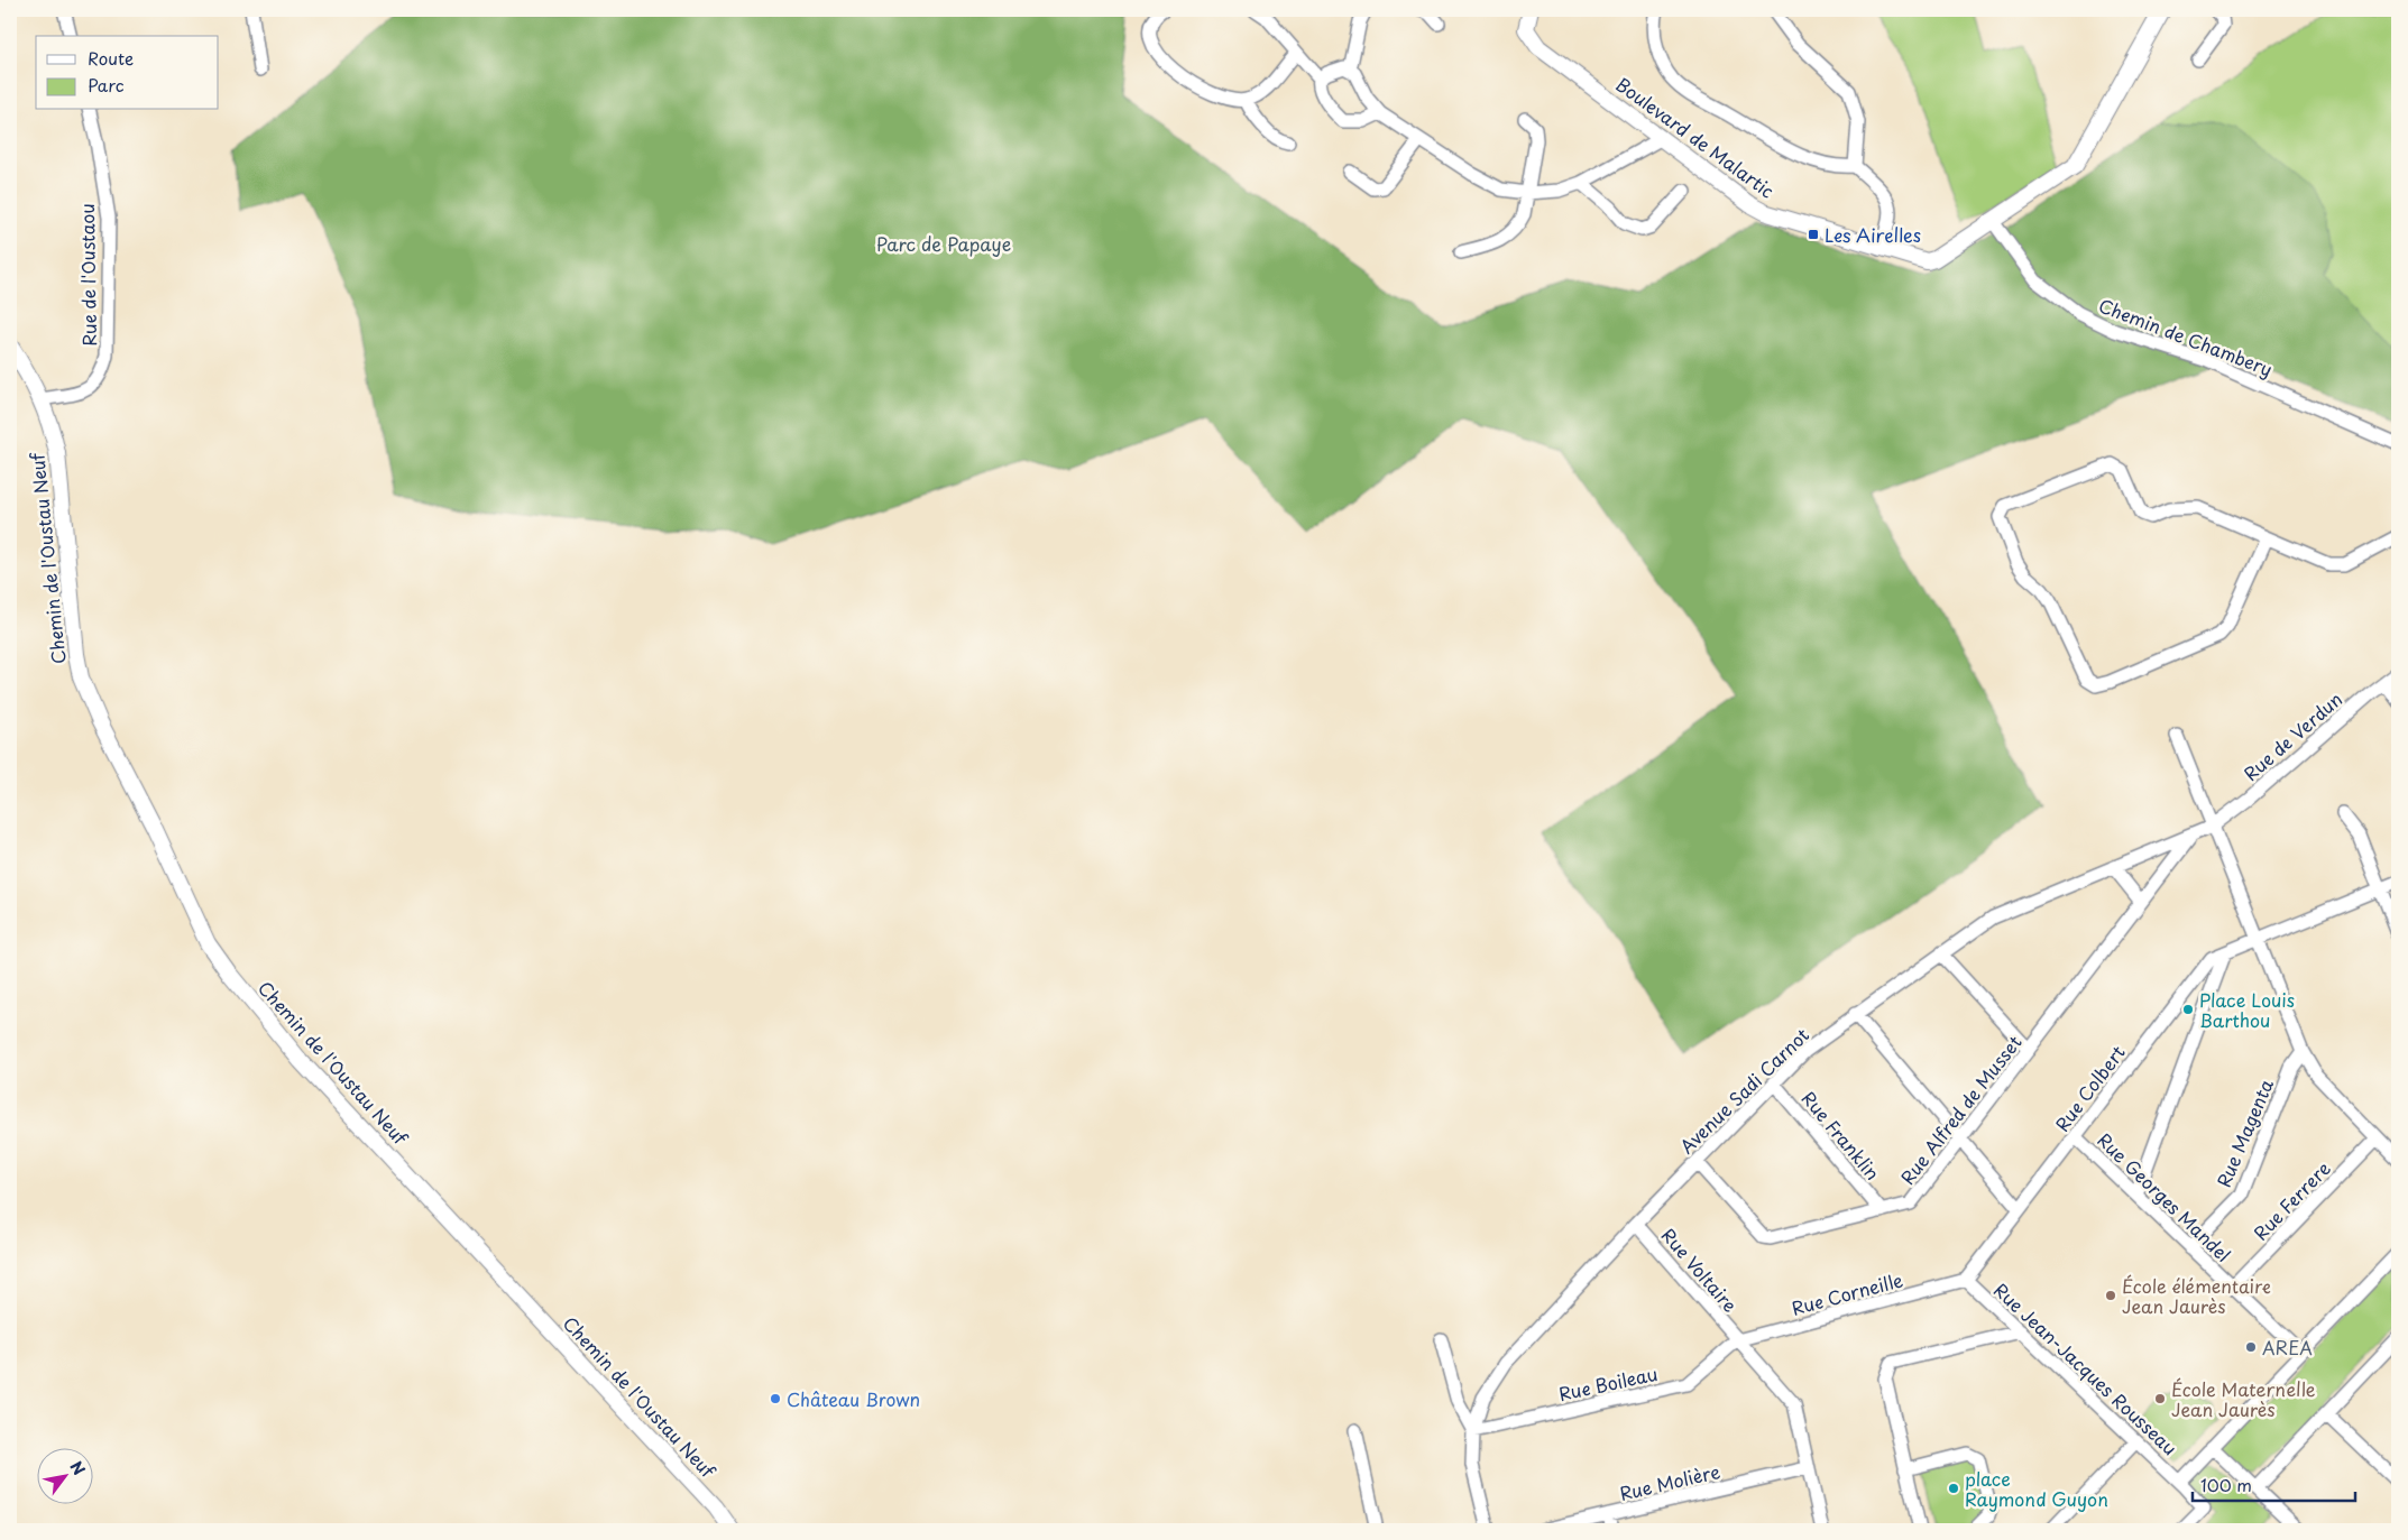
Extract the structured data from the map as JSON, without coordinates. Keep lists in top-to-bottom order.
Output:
{
  "streets": {
    "street": [
      "Boulevard de Malartic",
      "Rue de l'Oustaou",
      "Chemin de Chambery",
      "Chemin de l'Oustau Neuf",
      "Rue de Verdun",
      "Rue Colbert",
      "Avenue Sadi Carnot",
      "Rue Alfred de Musset",
      "Rue Magenta",
      "Rue Franklin",
      "Rue Georges Mandel",
      "Rue Ferrere",
      "Rue Voltaire",
      "Rue Corneille",
      "Rue Jean-Jacques Rousseau",
      "Rue Boileau",
      "Rue Molière"
    ]
  },
  "crossings": [
    ["Boulevard de Malartic", "Chemin de Chambery"],
    ["Rue de l'Oustaou", "Chemin de l'Oustau Neuf"],
    ["Rue de Verdun", "Avenue Sadi Carnot"],
    ["Rue Colbert", "Rue Georges Mandel"],
    ["Rue Colbert", "Rue Corneille"],
    ["Rue Colbert", "Rue Jean-Jacques Rousseau"],
    ["Avenue Sadi Carnot", "Rue Alfred de Musset"],
    ["Avenue Sadi Carnot", "Rue Franklin"],
    ["Avenue Sadi Carnot", "Rue Voltaire"],
    ["Avenue Sadi Carnot", "Rue Boileau"],
    ["Rue Alfred de Musset", "Rue Franklin"],
    ["Rue Magenta", "Rue Georges Mandel"],
    ["Rue Georges Mandel", "Rue Ferrere"],
    ["Rue Voltaire", "Rue Corneille"],
    ["Rue Voltaire", "Rue Boileau"],
    ["Rue Voltaire", "Rue Molière"],
    ["Rue Corneille", "Rue Jean-Jacques Rousseau"],
    ["Rue Corneille", "Rue Boileau"]
  ],
  "parks": ["Parc de Papaye"],
  "places": {
    "transit": ["Les Airelles"],
    "other": [
      "Place Louis Barthou",
      "École élémentaire Jean Jaurès",
      "AREA",
      "Château Brown",
      "École Maternelle Jean Jaurès",
      "place Raymond Guyon"
    ]
  },
  "legend": ["Route", "Parc"],
  "scale_bar": "100 m",
  "north": "top right"
}
